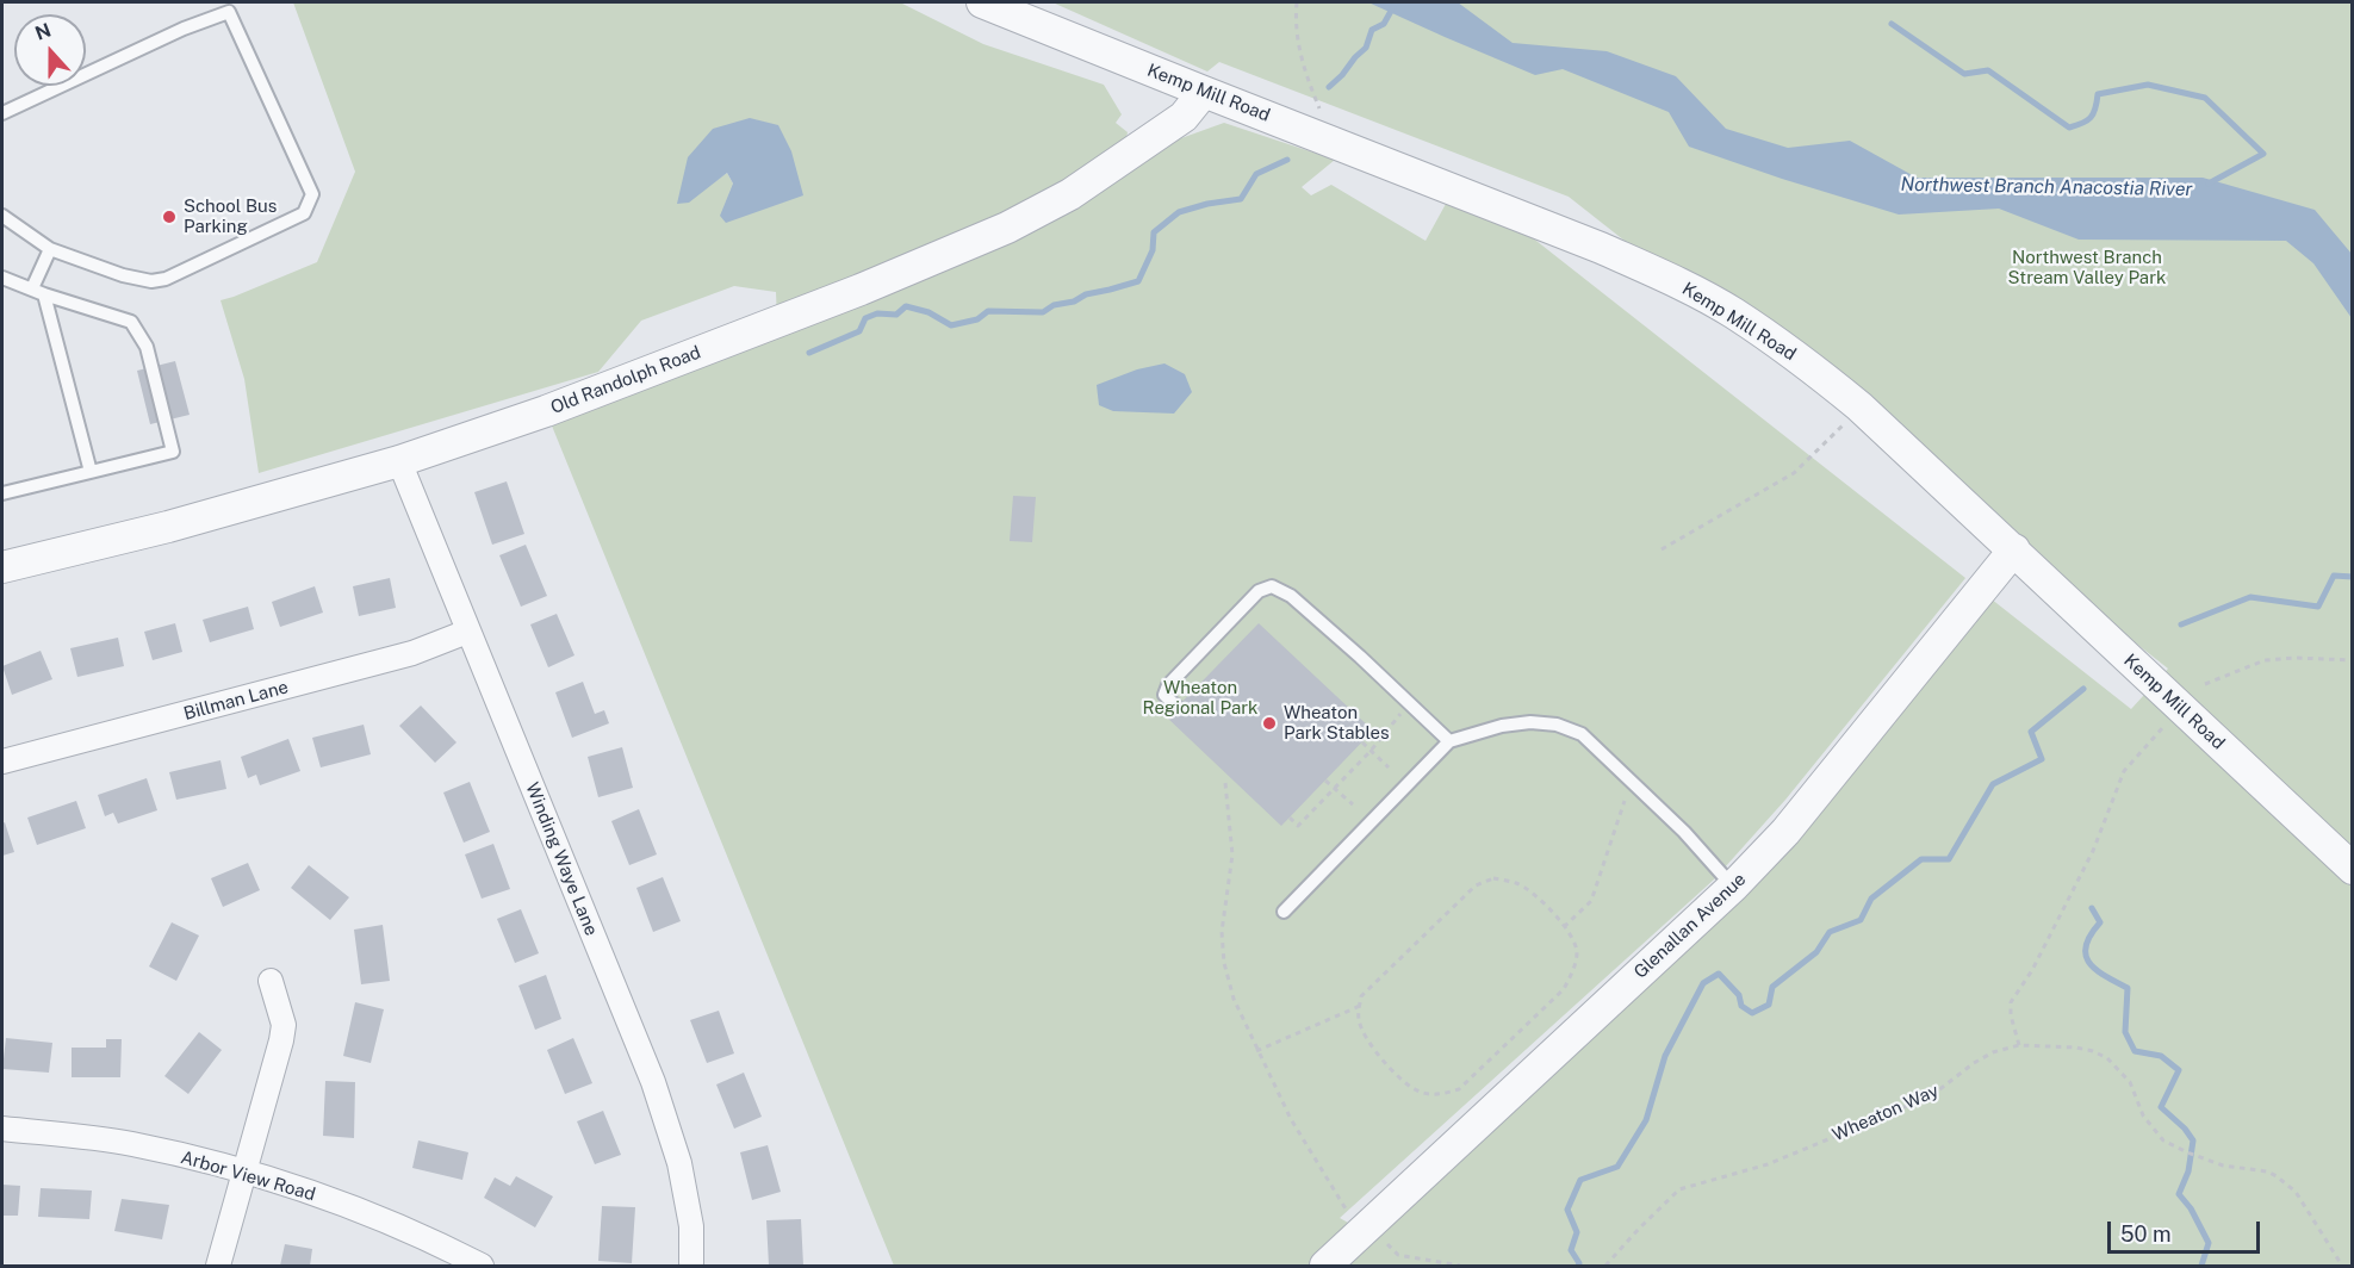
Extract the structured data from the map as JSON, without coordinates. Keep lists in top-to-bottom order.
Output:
{
  "streets": {
    "street": [
      "Kemp Mill Road",
      "Old Randolph Road",
      "Billman Lane",
      "Winding Waye Lane",
      "Glenallan Avenue",
      "Arbor View Road"
    ],
    "path": ["Wheaton Way"]
  },
  "crossings": [
    ["Kemp Mill Road", "Old Randolph Road"],
    ["Kemp Mill Road", "Glenallan Avenue"],
    ["Old Randolph Road", "Winding Waye Lane"],
    ["Billman Lane", "Winding Waye Lane"]
  ],
  "water": ["Northwest Branch Anacostia River"],
  "parks": ["Northwest Branch Stream Valley Park", "Wheaton Regional Park"],
  "places": ["School Bus Parking", "Wheaton Park Stables"],
  "scale_bar": "50 m",
  "north": "top"
}
